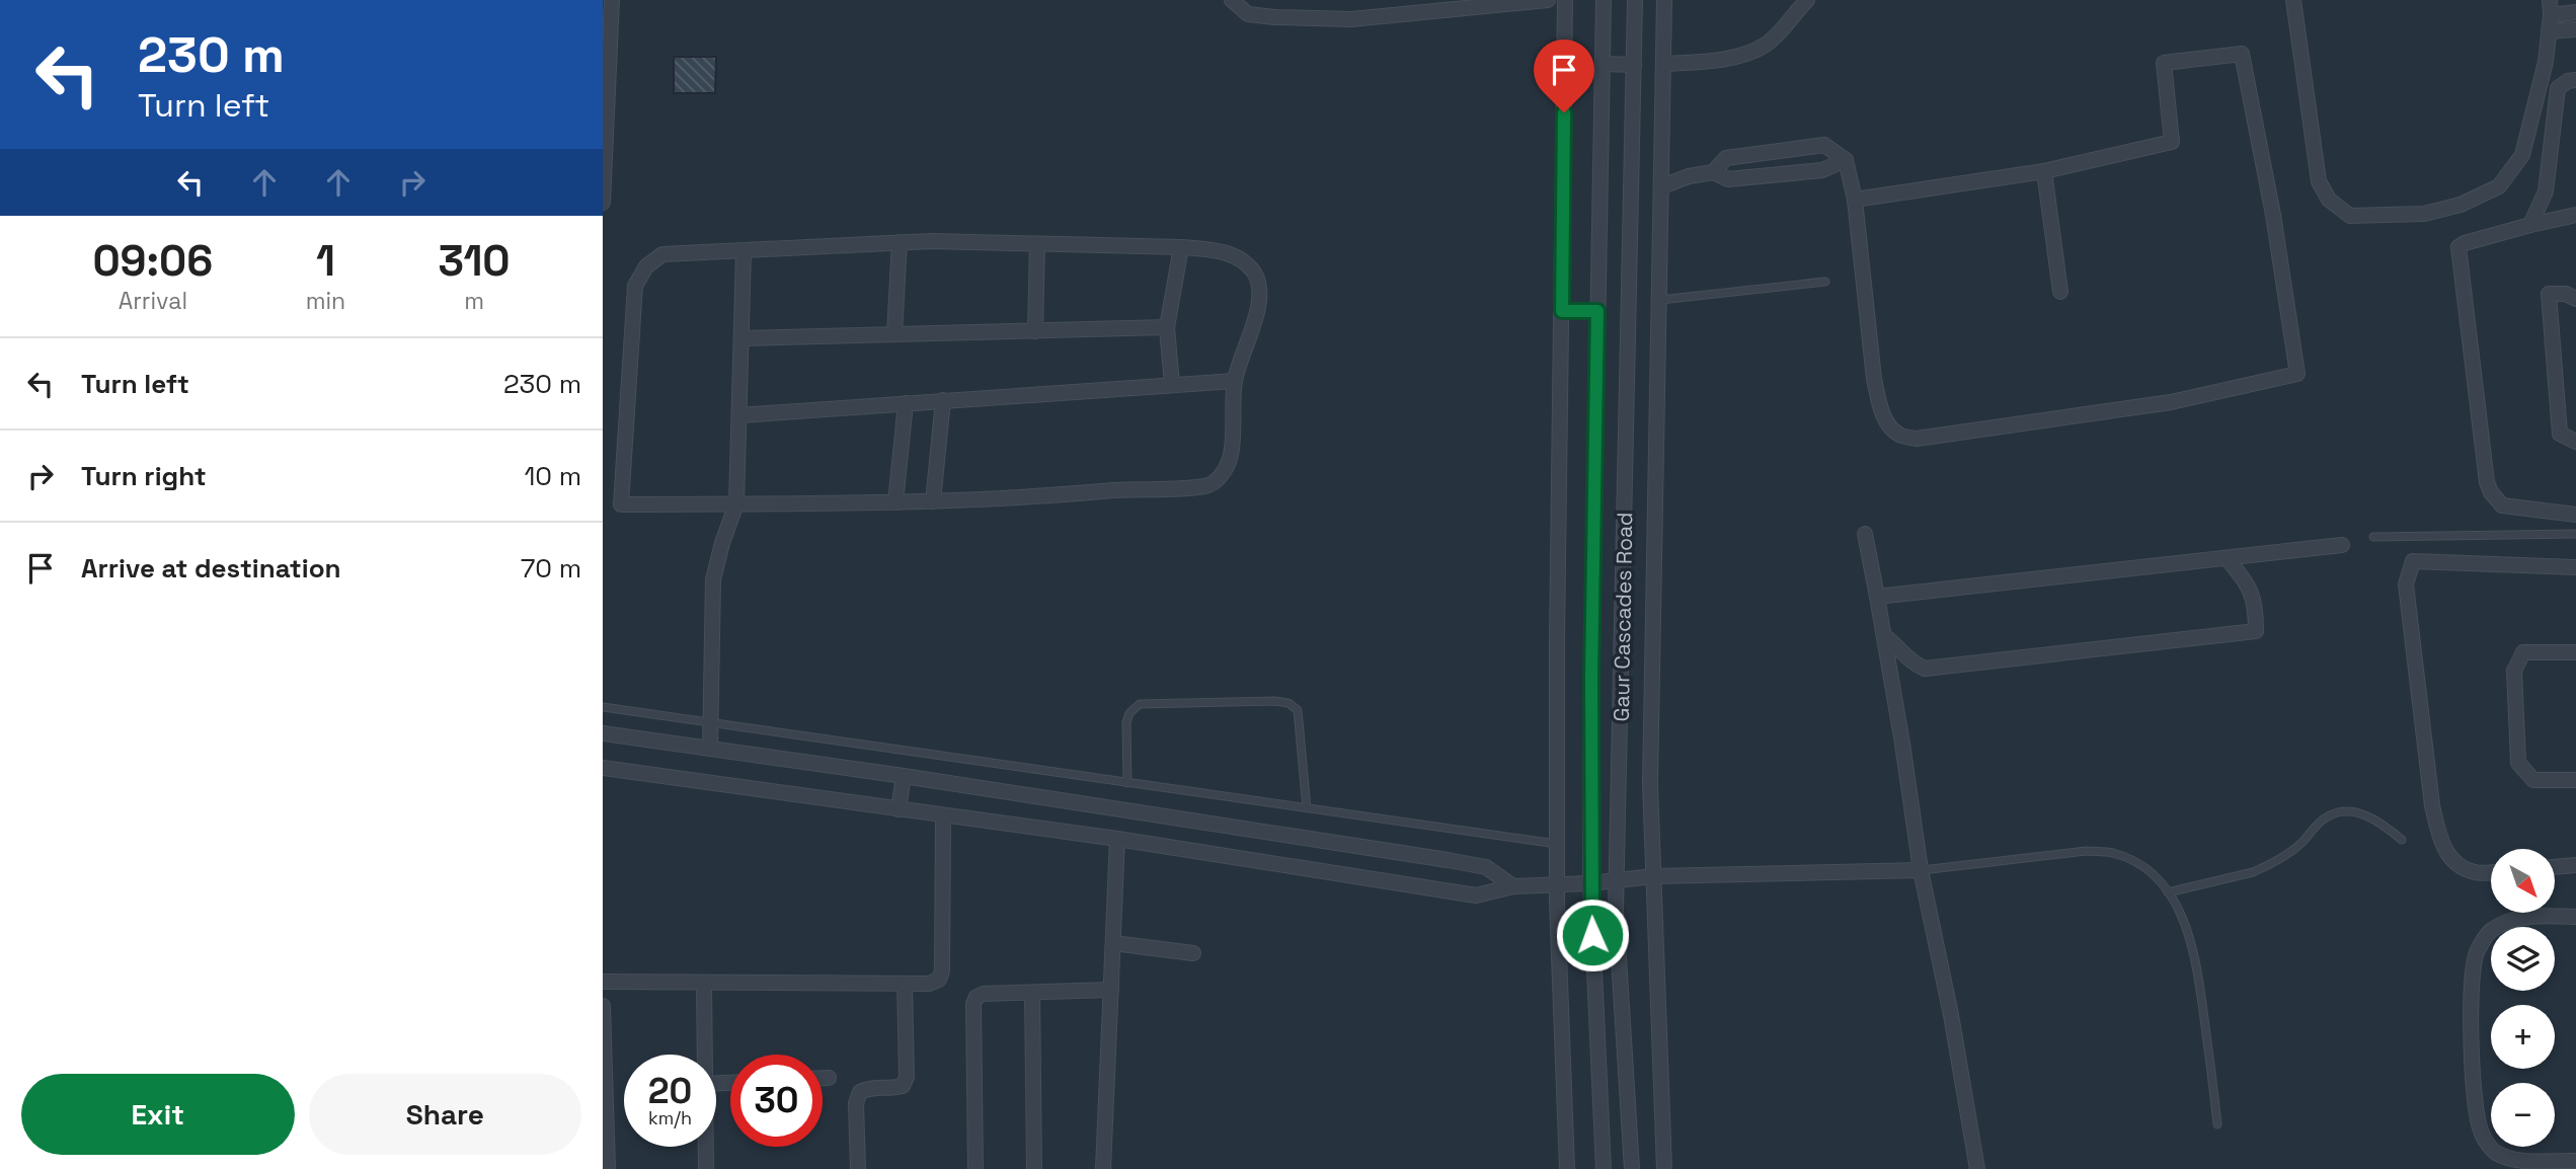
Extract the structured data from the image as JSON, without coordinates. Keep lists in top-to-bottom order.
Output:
{
  "streets": {
    "street": ["Gaur Cascades Road"]
  },
  "north": "bottom right",
  "page": {
    "turn": ["230 m", "Turn left"],
    "eta": [
      "09:06",
      "Arrival",
      "1",
      "min",
      "310",
      "m"
    ],
    "list": [
      {
        "name": "Turn left",
        "value": "230 m"
      },
      {
        "name": "Turn right",
        "value": "10 m"
      },
      {
        "name": "Arrive at destination",
        "value": "70 m"
      }
    ],
    "map_buttons": ["+", "−"],
    "speed": "20 km/h",
    "limit": "30",
    "buttons": ["Exit", "Share"]
  }
}
